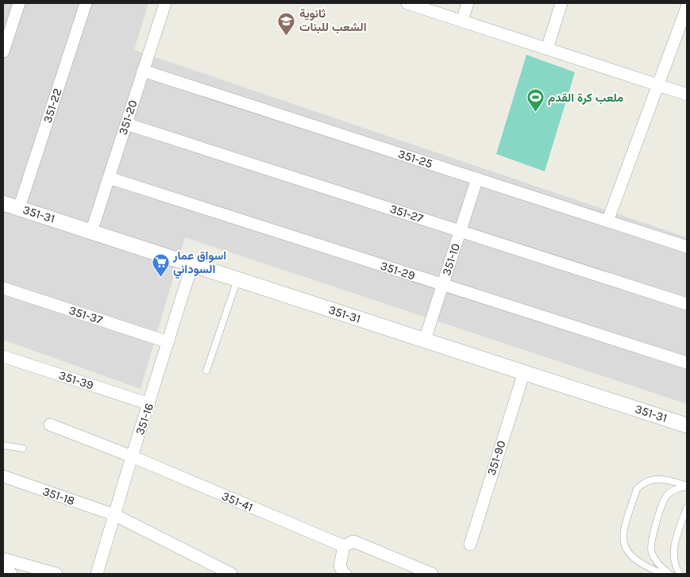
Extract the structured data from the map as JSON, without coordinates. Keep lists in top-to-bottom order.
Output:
{
  "streets": {
    "street": [
      "351-22",
      "351-20",
      "351-25",
      "351-27",
      "351-31",
      "351-10",
      "351-29",
      "351-37",
      "351-39",
      "351-16",
      "351-90",
      "351-18",
      "351-41"
    ]
  },
  "crossings": [
    ["351-22", "351-31"],
    ["351-20", "351-25"],
    ["351-20", "351-27"],
    ["351-20", "351-31"],
    ["351-20", "351-29"],
    ["351-25", "351-10"],
    ["351-27", "351-10"],
    ["351-31", "351-10"],
    ["351-31", "351-16"],
    ["351-31", "351-90"],
    ["351-10", "351-29"],
    ["351-37", "351-16"],
    ["351-39", "351-16"],
    ["351-16", "351-18"],
    ["351-16", "351-41"]
  ],
  "places": {
    "school or university": ["ثانوية الشعب للبنات"],
    "sports": ["ملعب كرة القدم"],
    "supermarket": ["اسواق عمار السوداني"]
  }
}
